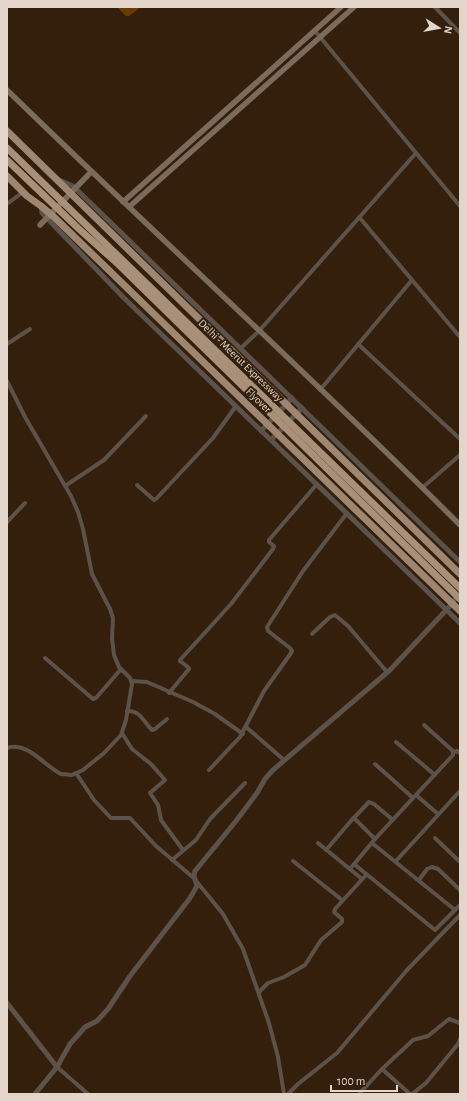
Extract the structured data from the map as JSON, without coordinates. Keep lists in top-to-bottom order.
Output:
{
  "streets": {
    "highway": ["Delhi - Meerut Expressway", "Flyover"]
  },
  "scale_bar": "100 m",
  "north": "right"
}
